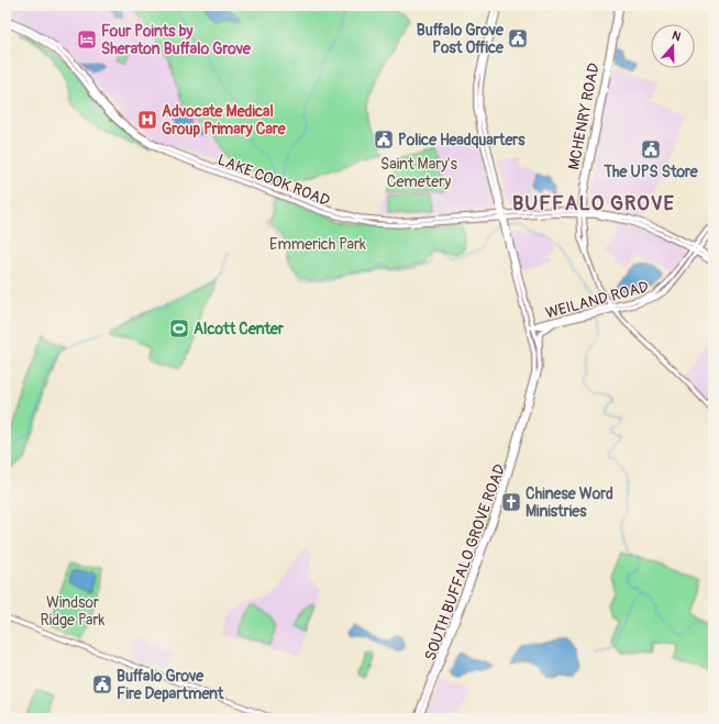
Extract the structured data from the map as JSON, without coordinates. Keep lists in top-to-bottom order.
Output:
{
  "streets": {
    "main road": [
      "MCHENRY ROAD",
      "LAKE COOK ROAD",
      "WEILAND ROAD",
      "SOUTH BUFFALO GROVE ROAD"
    ]
  },
  "crossings": [
    ["MCHENRY ROAD", "LAKE COOK ROAD"],
    ["MCHENRY ROAD", "WEILAND ROAD"],
    ["LAKE COOK ROAD", "WEILAND ROAD"],
    ["LAKE COOK ROAD", "SOUTH BUFFALO GROVE ROAD"],
    ["WEILAND ROAD", "SOUTH BUFFALO GROVE ROAD"]
  ],
  "districts": ["BUFFALO GROVE"],
  "parks": ["Saint Mary's Cemetery", "Emmerich Park", "Windsor Ridge Park"],
  "places": {
    "public building": [
      "Buffalo Grove Post Office",
      "Police Headquarters",
      "The UPS Store",
      "Buffalo Grove Fire Department"
    ],
    "hotel": ["Four Points by Sheraton Buffalo Grove"],
    "hospital": ["Advocate Medical Group Primary Care"],
    "sports": ["Alcott Center"],
    "church": ["Chinese Word Ministries"]
  },
  "north": "top"
}
